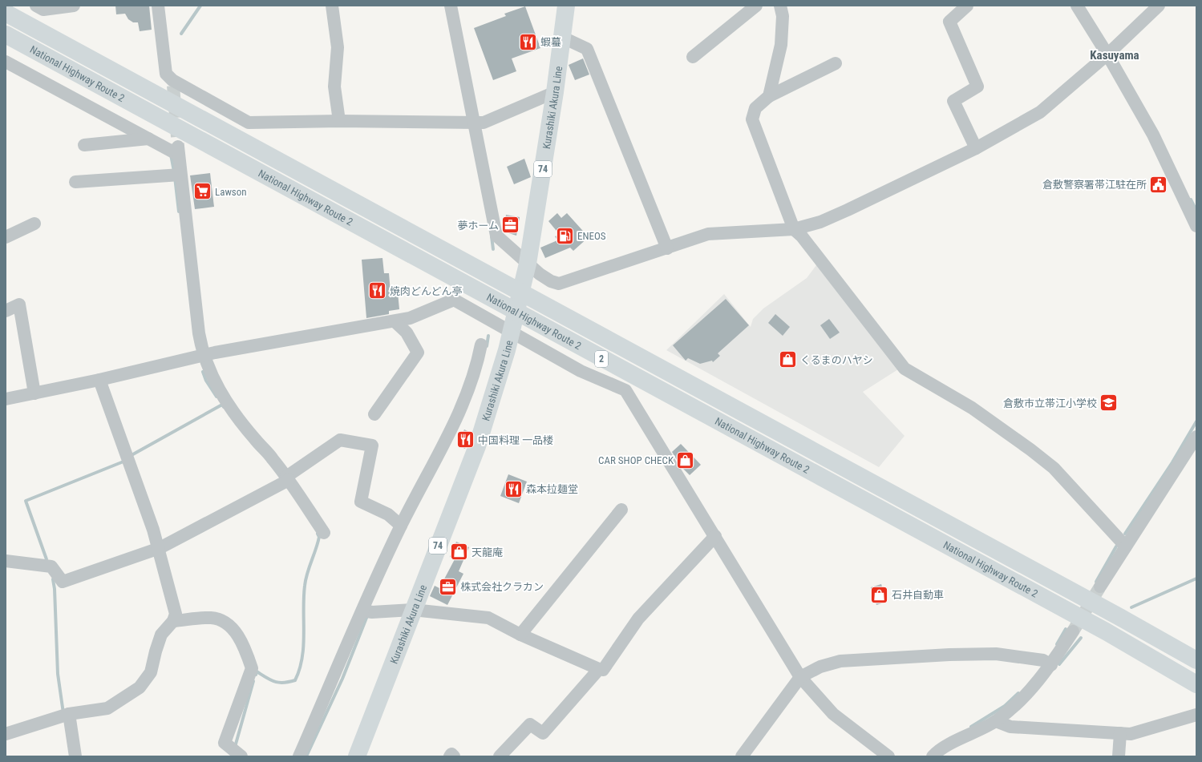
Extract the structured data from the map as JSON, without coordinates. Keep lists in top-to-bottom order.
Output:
{
  "streets": {
    "main road": [
      "National Highway Route 2",
      "Kurashiki Akura Line",
      "74",
      "2"
    ]
  },
  "crossings": [
    ["National Highway Route 2", "Kurashiki Akura Line"]
  ],
  "districts": ["Kasuyama"],
  "places": {
    "restaurant": [
      "蝦蟇",
      "焼肉どんどん亭",
      "中国料理 一品楼",
      "森本拉麺堂"
    ],
    "public building": ["倉敷警察署帯江駐在所"],
    "supermarket": ["Lawson"],
    "office": ["夢ホーム", "株式会社クラカン"],
    "fuel station": ["ENEOS"],
    "shop": [
      "くるまのハヤシ",
      "CAR SHOP CHECK",
      "天龍庵",
      "石井自動車"
    ],
    "school or university": ["倉敷市立帯江小学校"]
  }
}
